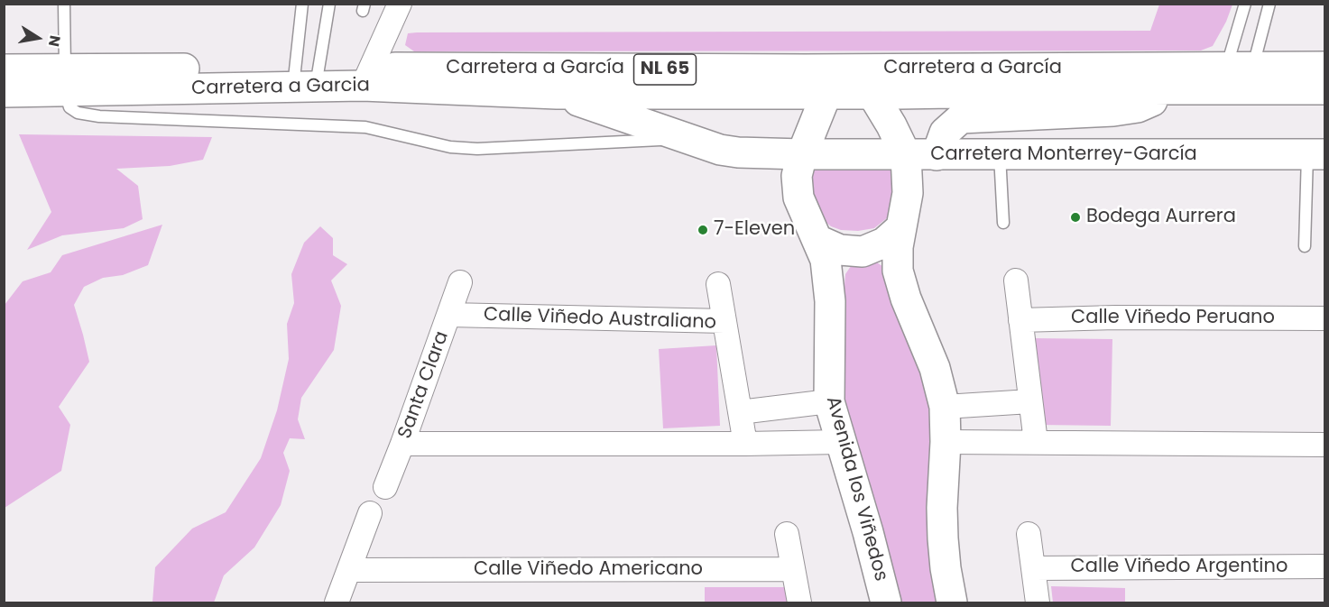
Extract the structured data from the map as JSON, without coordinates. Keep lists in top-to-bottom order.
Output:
{
  "streets": {
    "main road": [
      "Carretera a García",
      "NL 65",
      "Carretera a Garcia",
      "Carretera Monterrey-García",
      "Avenida los Viñedos"
    ],
    "street": [
      "Calle Viñedo Peruano",
      "Calle Viñedo Australiano",
      "Santa Clara",
      "Calle Viñedo Argentino",
      "Calle Viñedo Americano"
    ]
  },
  "crossings": [
    ["Carretera a García", "NL 65"],
    ["Carretera a García", "Carretera a Garcia"],
    ["Carretera a García", "Carretera Monterrey-García"],
    ["Carretera a García", "Avenida los Viñedos"],
    ["Carretera a Garcia", "Carretera Monterrey-García"],
    ["Carretera Monterrey-García", "Avenida los Viñedos"],
    ["Calle Viñedo Australiano", "Santa Clara"]
  ],
  "places": ["Bodega Aurrera", "7-Eleven"],
  "north": "right"
}
